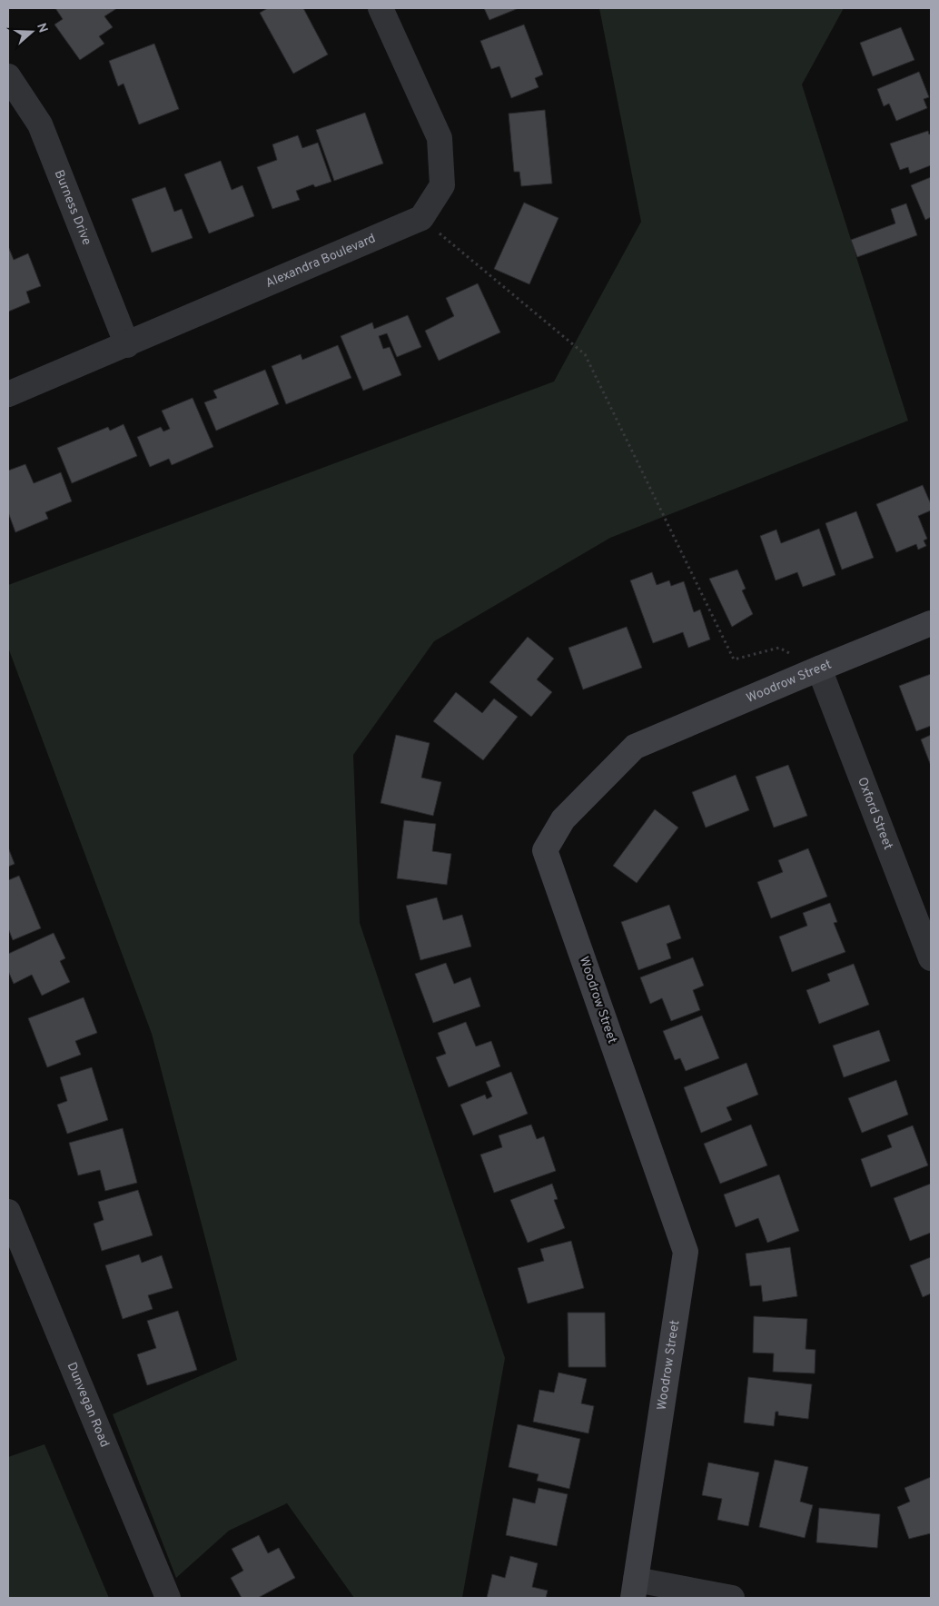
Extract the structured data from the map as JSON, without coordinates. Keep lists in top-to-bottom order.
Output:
{
  "streets": {
    "street": [
      "Burness Drive",
      "Alexandra Boulevard",
      "Woodrow Street",
      "Oxford Street",
      "Dunvegan Road"
    ]
  },
  "crossings": [
    ["Burness Drive", "Alexandra Boulevard"],
    ["Woodrow Street", "Oxford Street"]
  ],
  "north": "right"
}
